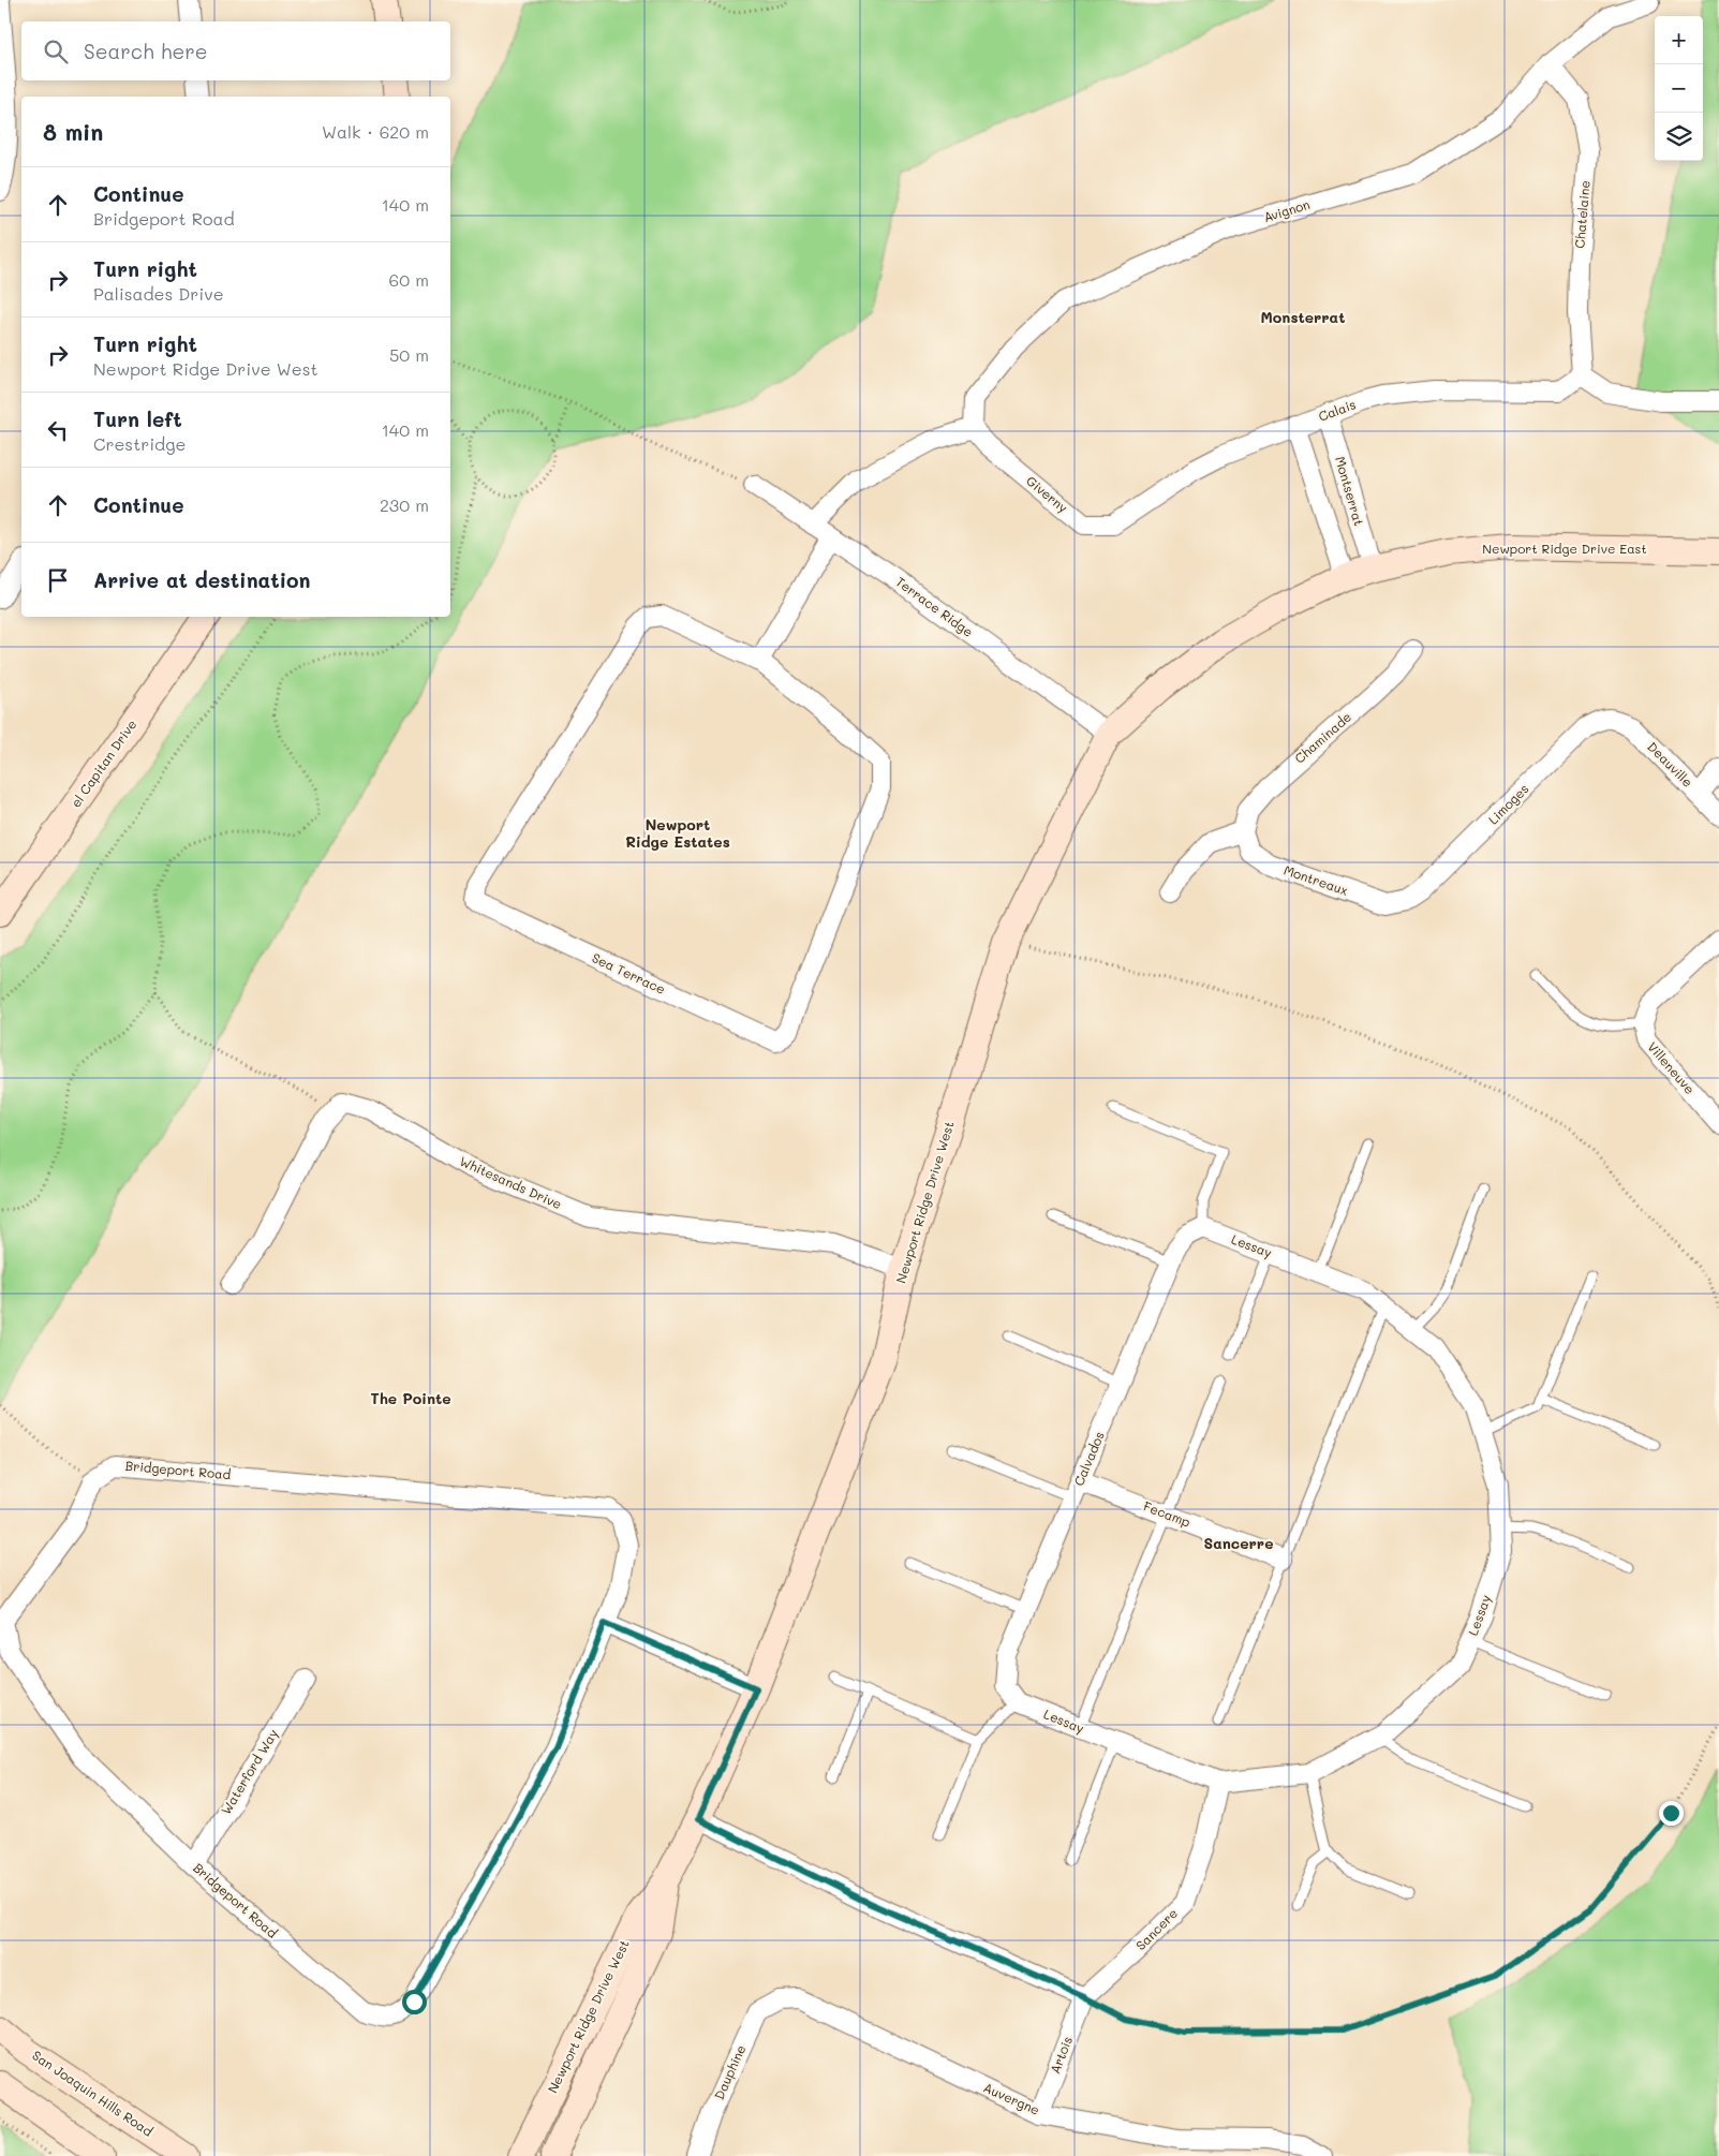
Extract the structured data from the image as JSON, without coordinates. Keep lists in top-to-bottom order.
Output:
{
  "streets": {
    "street": [
      "Avignon",
      "Chatelaine",
      "Calais",
      "Montserrat",
      "Giverny",
      "Newport Ridge Drive East",
      "Terrace Ridge",
      "Chaminade",
      "el Capitan Drive",
      "Deauville",
      "Limoges",
      "Montreaux",
      "Sea Terrace",
      "Villeneuve",
      "Whitesands Drive",
      "Newport Ridge Drive West",
      "Lessay",
      "Calvados",
      "Bridgeport Road",
      "Fecamp",
      "Waterford Way",
      "Sancere",
      "Artois",
      "Dauphine",
      "San Joaquin Hills Road",
      "Auvergne"
    ]
  },
  "crossings": [
    ["Avignon", "Chatelaine"],
    ["Avignon", "Giverny"],
    ["Chatelaine", "Calais"],
    ["Calais", "Montserrat"],
    ["Calais", "Giverny"],
    ["Montserrat", "Newport Ridge Drive East"],
    ["Newport Ridge Drive East", "Terrace Ridge"],
    ["Newport Ridge Drive East", "Newport Ridge Drive West"],
    ["Terrace Ridge", "Newport Ridge Drive West"],
    ["Chaminade", "Montreaux"],
    ["Deauville", "Limoges"],
    ["Limoges", "Montreaux"],
    ["Whitesands Drive", "Newport Ridge Drive West"],
    ["Lessay", "Calvados"],
    ["Lessay", "Sancere"],
    ["Calvados", "Fecamp"],
    ["Bridgeport Road", "Waterford Way"],
    ["Sancere", "Artois"],
    ["Artois", "Auvergne"],
    ["Dauphine", "Auvergne"]
  ],
  "districts": [
    "Monsterrat",
    "Newport Ridge Estates",
    "The Pointe",
    "Sancerre"
  ],
  "page": {
    "map_buttons": ["+", "−"],
    "search": "Search here",
    "heading": ["8 min", "Walk · 620 m"],
    "list": [
      ["Continue", "Bridgeport Road", "140 m"],
      ["Turn right", "Palisades Drive", "60 m"],
      ["Turn right", "Newport Ridge Drive West", "50 m"],
      ["Turn left", "Crestridge", "140 m"],
      ["Continue", "230 m"],
      "Arrive at destination"
    ]
  }
}
